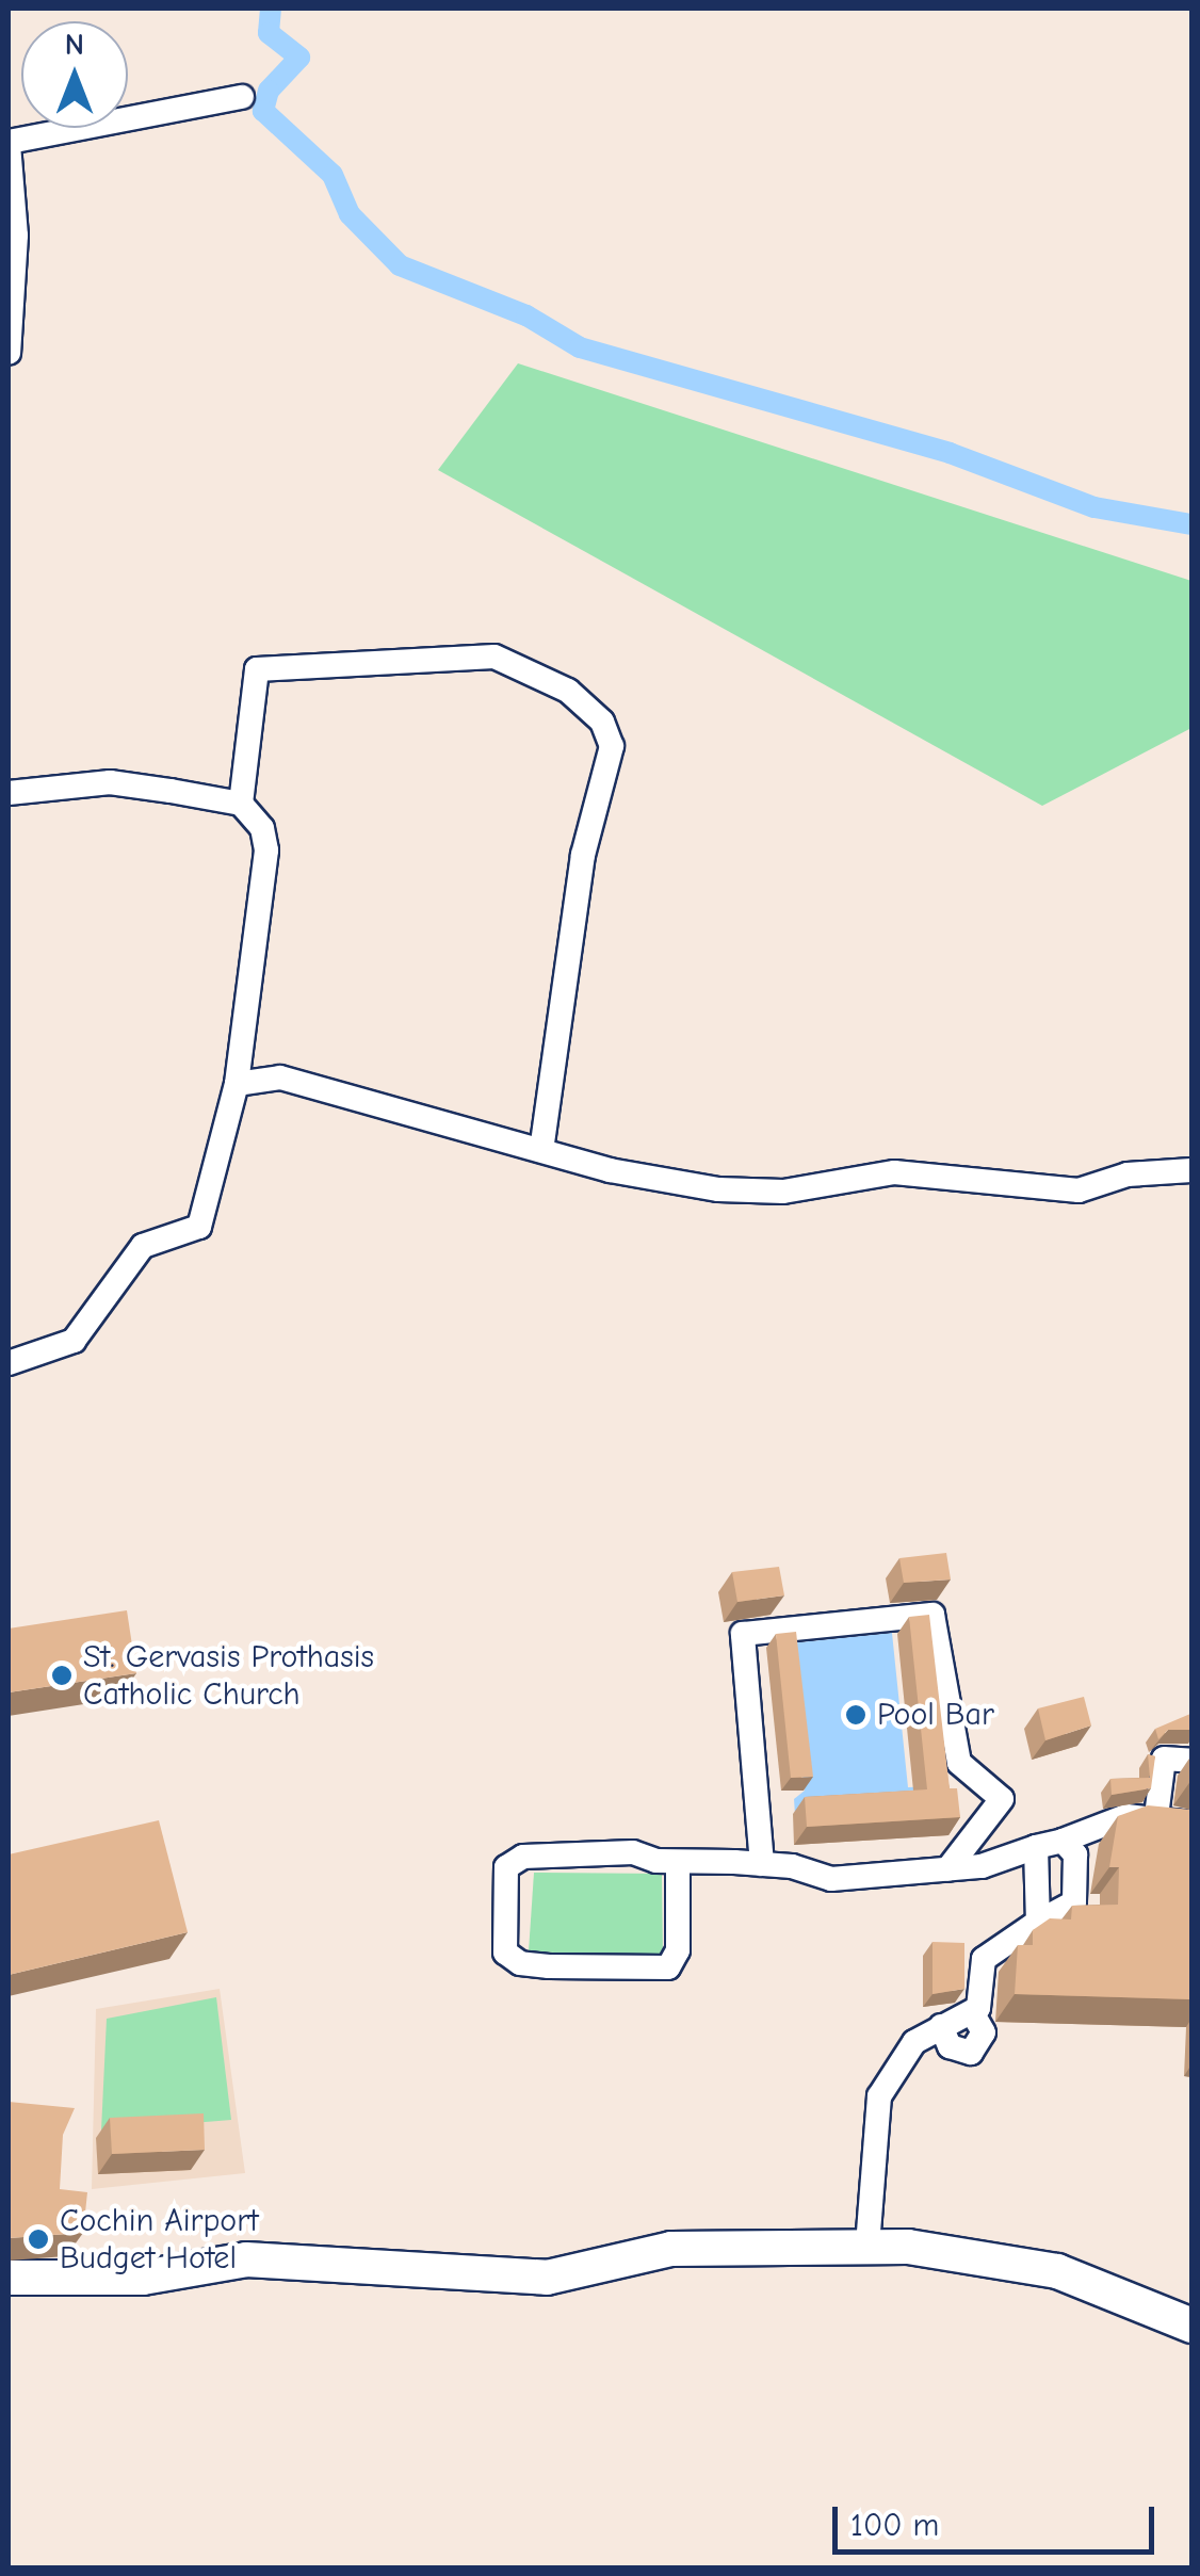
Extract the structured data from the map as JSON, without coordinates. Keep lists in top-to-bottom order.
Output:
{
  "places": ["St. Gervasis Prothasis Catholic Church", "Pool Bar", "Cochin Airport Budget Hotel"],
  "scale_bar": "100 m",
  "north": "top"
}
